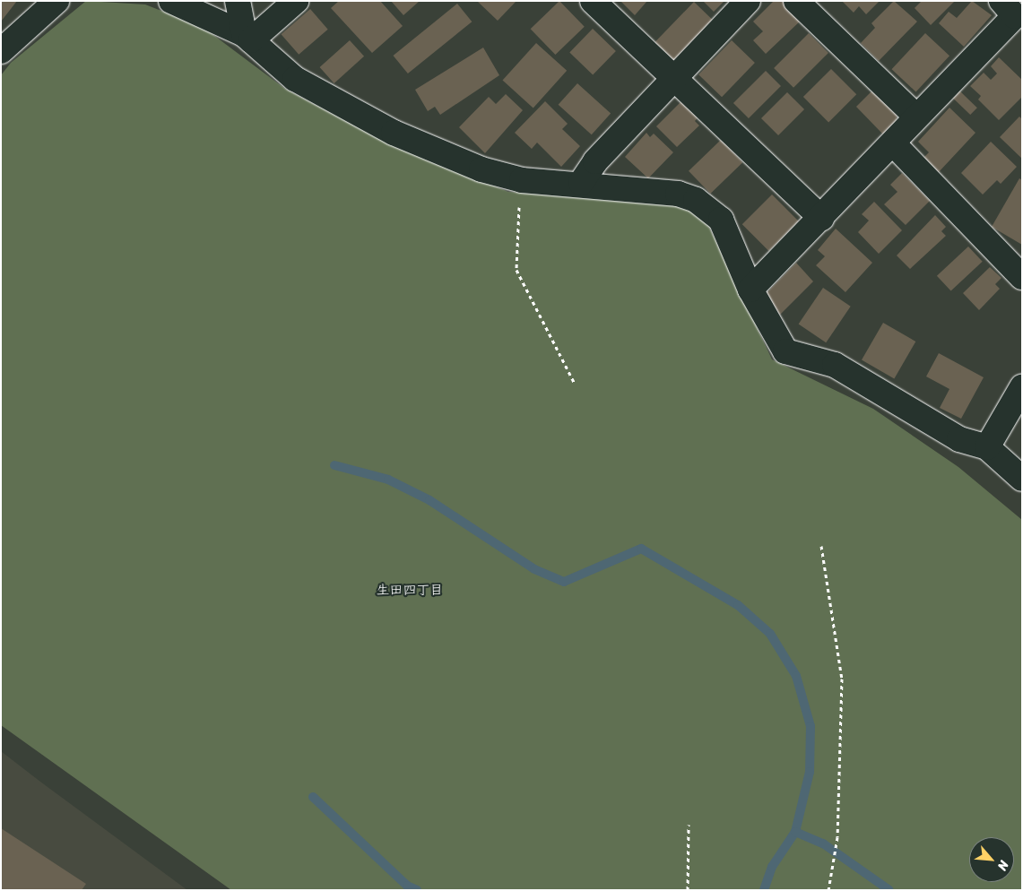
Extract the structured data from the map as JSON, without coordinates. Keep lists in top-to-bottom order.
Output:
{
  "districts": ["生田四丁目"],
  "north": "bottom right"
}
